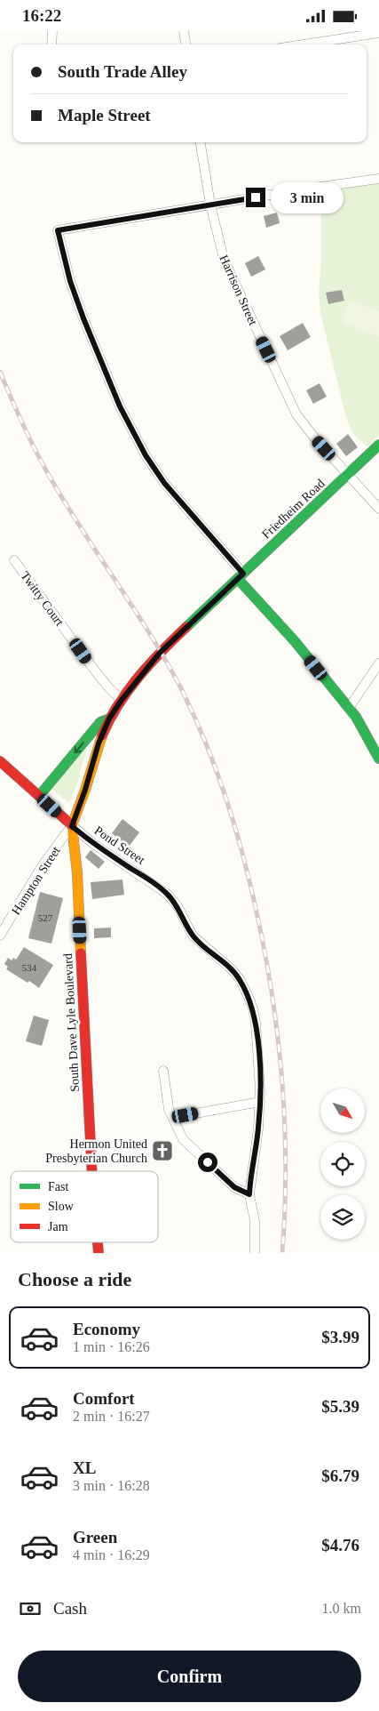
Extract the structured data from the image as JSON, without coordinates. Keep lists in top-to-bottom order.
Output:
{
  "streets": {
    "main road": ["Friedheim Road", "Pond Street", "South Dave Lyle Boulevard"],
    "street": ["Harrison Street", "Twitty Court", "Hampton Street"]
  },
  "crossings": [
    ["Harrison Street", "Friedheim Road"],
    ["Friedheim Road", "Twitty Court"],
    ["Friedheim Road", "South Dave Lyle Boulevard"],
    ["Pond Street", "Hampton Street"],
    ["Pond Street", "South Dave Lyle Boulevard"],
    ["Hampton Street", "South Dave Lyle Boulevard"]
  ],
  "places": {
    "church": ["Hermon United Presbyterian Church"]
  },
  "house_numbers": ["527", "534"],
  "legend": ["Fast", "Slow", "Jam"],
  "north": "bottom right",
  "page": {
    "status": "16:22",
    "banner": ["South Trade Alley", "Maple Street"],
    "bubble": "3 min",
    "heading": "Choose a ride",
    "list": [
      {
        "name": "Economy",
        "note": "1 min · 16:26",
        "value": "$3.99"
      },
      {
        "name": "Comfort",
        "note": "2 min · 16:27",
        "value": "$5.39"
      },
      {
        "name": "XL",
        "note": "3 min · 16:28",
        "value": "$6.79"
      },
      {
        "name": "Green",
        "note": "4 min · 16:29",
        "value": "$4.76"
      }
    ],
    "pay": ["Cash", "1.0 km"],
    "buttons": "Confirm"
  }
}
